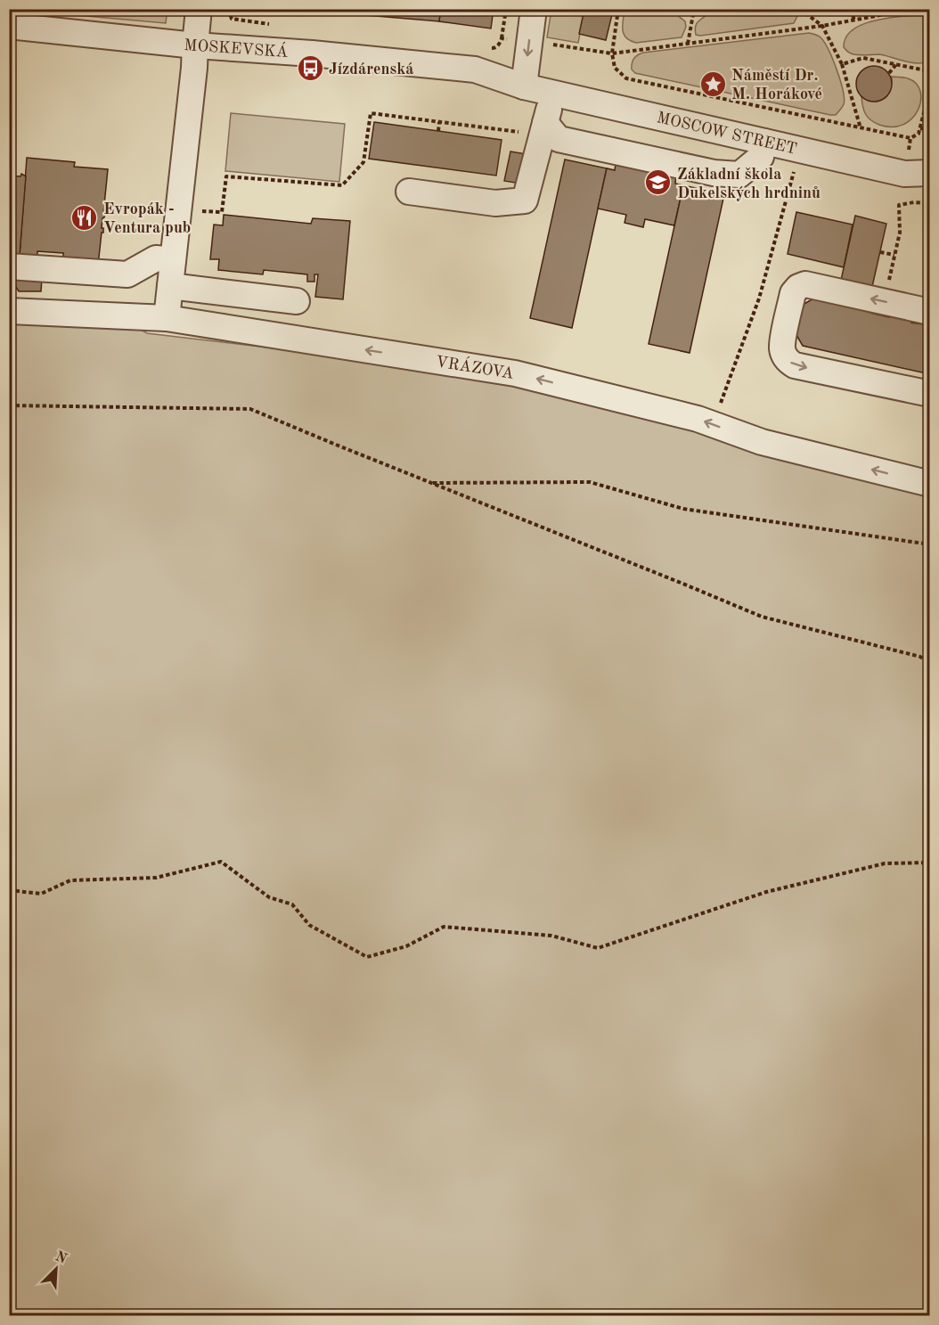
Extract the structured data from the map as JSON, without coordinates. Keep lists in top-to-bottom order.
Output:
{
  "streets": {
    "street": ["MOSKEVSKÁ", "MOSCOW STREET", "VRÁZOVA"]
  },
  "crossings": [
    ["MOSKEVSKÁ", "MOSCOW STREET"]
  ],
  "one_way": ["VRÁZOVA"],
  "places": {
    "bus stop": ["Jízdárenská"],
    "place": ["Náměstí Dr. M. Horákové"],
    "school or university": ["Základní škola Dukelských hrdninů"],
    "restaurant": ["Evropák - Ventura pub"]
  },
  "north": "top right"
}
